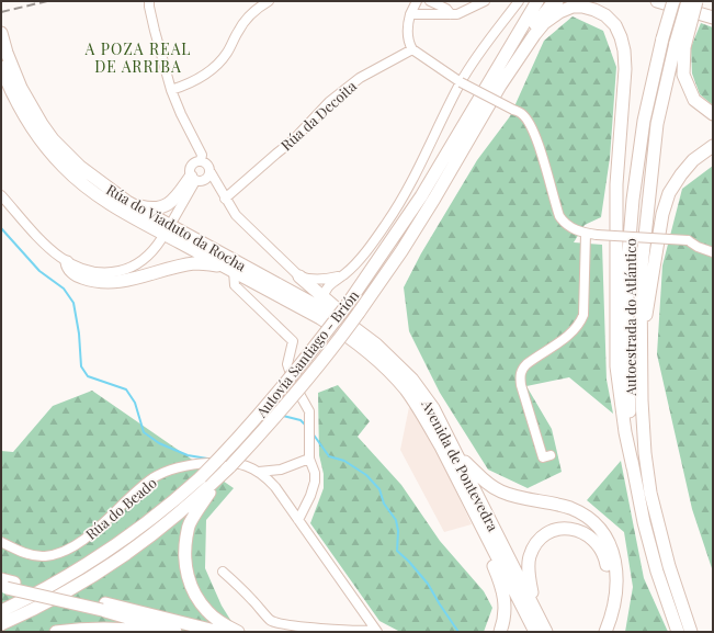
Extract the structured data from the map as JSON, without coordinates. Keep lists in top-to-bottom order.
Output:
{
  "streets": {
    "highway": [
      "Rúa do Viaduto da Rocha",
      "Autoestrada do Atlántico",
      "Autovía Santiago - Brión",
      "Avenida de Pontevedra"
    ],
    "street": ["Rúa da Decoita", "Rúa do Beado"]
  },
  "crossings": [
    ["Rúa do Viaduto da Rocha", "Avenida de Pontevedra"]
  ],
  "districts": ["A POZA REAL DE ARRIBA"]
}
